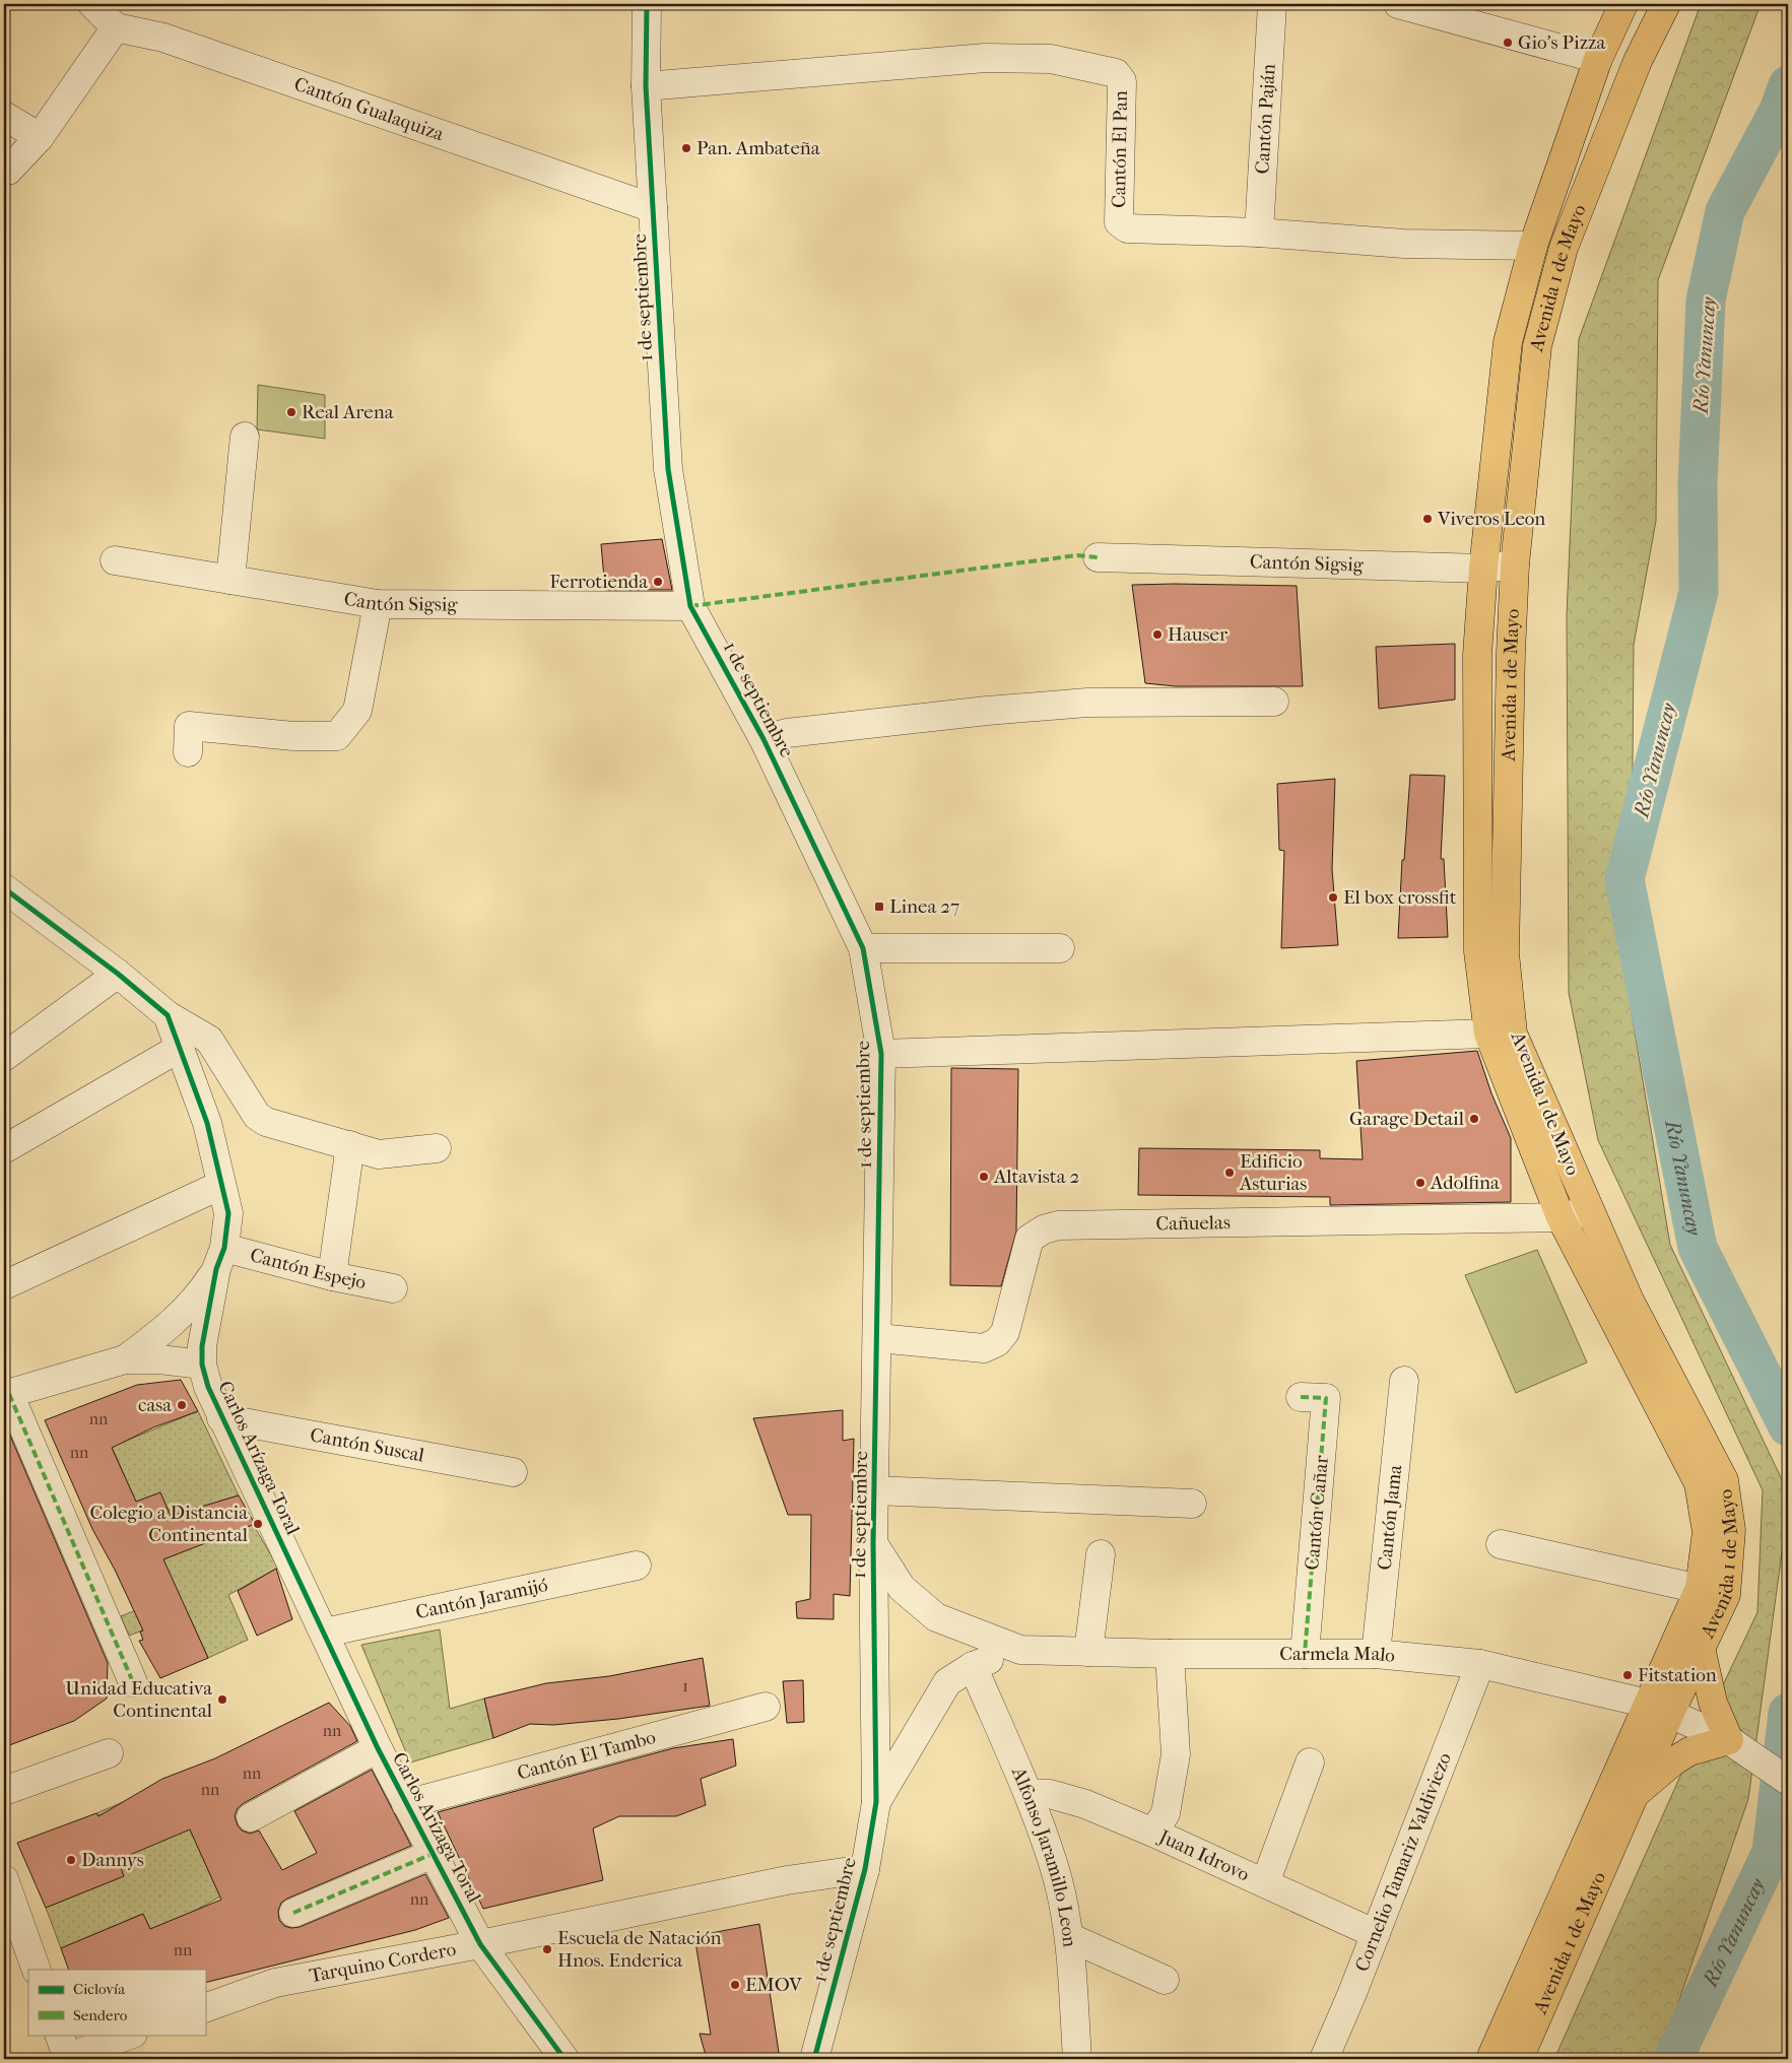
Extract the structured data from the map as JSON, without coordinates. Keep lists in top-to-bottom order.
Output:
{
  "streets": {
    "main road": ["Avenida 1 de Mayo"],
    "street": [
      "Cantón Gualaquiza",
      "Cantón Paján",
      "Cantón El Pan",
      "1 de septiembre",
      "Cantón Sigsig",
      "Cañuelas",
      "Cantón Espejo",
      "Cantón Suscal",
      "Carlos Arízaga Toral",
      "Cantón Cañar",
      "Cantón Jama",
      "Cantón Jaramijó",
      "Carmela Malo",
      "Cantón El Tambo",
      "Juan Idrovo",
      "Alfonso Jaramillo Leon",
      "Cornelio Tamariz Valdiviezo",
      "Tarquino Cordero"
    ]
  },
  "crossings": [
    ["Cantón Gualaquiza", "1 de septiembre"],
    ["Cantón Paján", "Cantón El Pan"],
    ["Cantón El Pan", "Avenida 1 de Mayo"],
    ["Cantón El Pan", "1 de septiembre"],
    ["Avenida 1 de Mayo", "Cantón Sigsig"],
    ["Avenida 1 de Mayo", "Cañuelas"],
    ["Avenida 1 de Mayo", "Carmela Malo"],
    ["1 de septiembre", "Cantón Sigsig"],
    ["1 de septiembre", "Cañuelas"],
    ["1 de septiembre", "Carmela Malo"],
    ["1 de septiembre", "Tarquino Cordero"],
    ["Cantón Espejo", "Carlos Arízaga Toral"],
    ["Cantón Suscal", "Carlos Arízaga Toral"],
    ["Carlos Arízaga Toral", "Cantón Jaramijó"],
    ["Carlos Arízaga Toral", "Cantón El Tambo"],
    ["Carlos Arízaga Toral", "Tarquino Cordero"],
    ["Cantón Cañar", "Carmela Malo"],
    ["Cantón Jama", "Carmela Malo"],
    ["Carmela Malo", "Alfonso Jaramillo Leon"],
    ["Carmela Malo", "Cornelio Tamariz Valdiviezo"],
    ["Juan Idrovo", "Alfonso Jaramillo Leon"],
    ["Juan Idrovo", "Cornelio Tamariz Valdiviezo"]
  ],
  "water": ["Río Yanuncay"],
  "places": {
    "other": [
      "Gio’s Pizza",
      "Pan. Ambateña",
      "Real Arena",
      "Viveros Leon",
      "Ferrotienda",
      "Hauser",
      "El box crossfit",
      "Garage Detail",
      "Edificio Asturias",
      "Altavista 2",
      "Adolfina",
      "casa",
      "Colegio a Distancia Continental",
      "Fitstation",
      "Unidad Educativa Continental",
      "Dannys",
      "Escuela de Natación Hnos. Enderica",
      "EMOV"
    ],
    "transit": ["Linea 27"]
  },
  "house_numbers": [
    "nn",
    "nn",
    "1",
    "nn",
    "nn",
    "nn",
    "nn",
    "nn"
  ],
  "legend": ["Ciclovía", "Sendero"]
}
